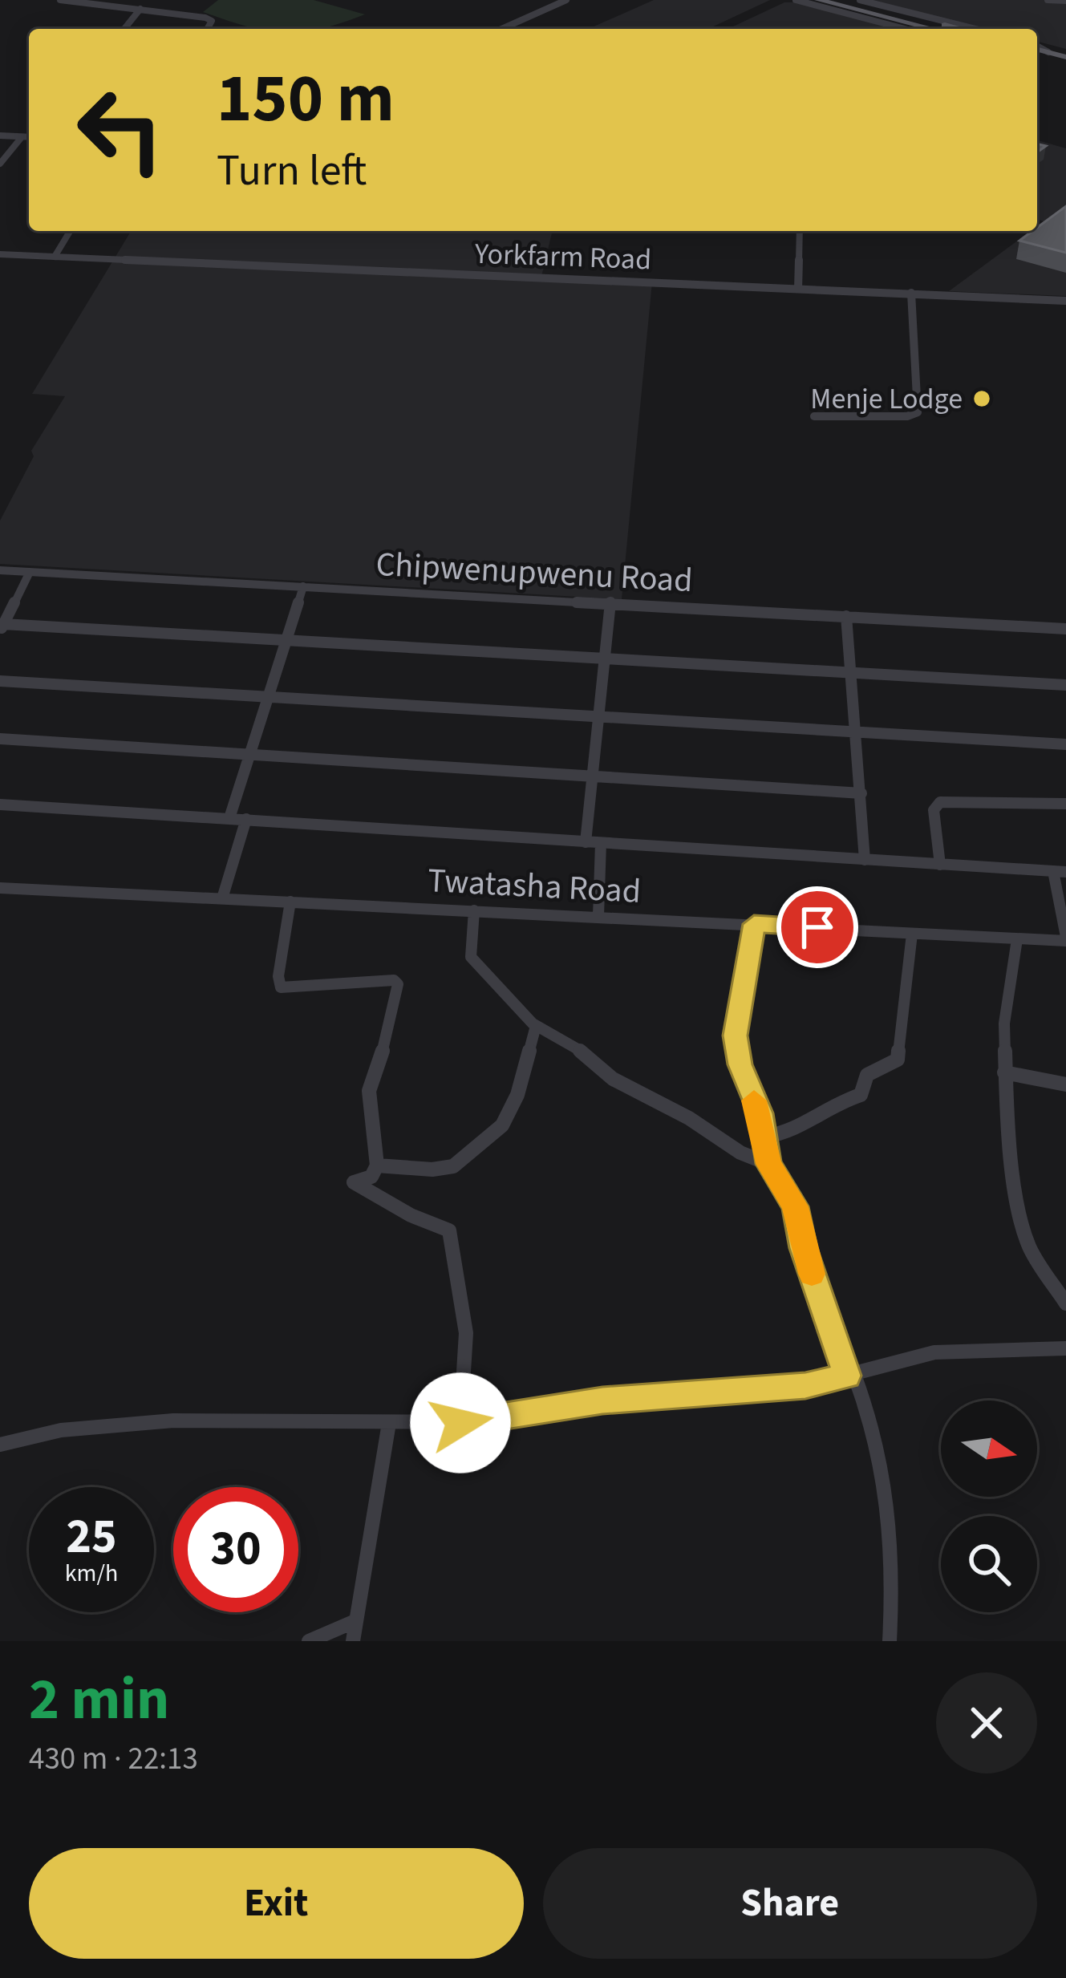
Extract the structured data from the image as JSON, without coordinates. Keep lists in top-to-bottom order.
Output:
{
  "streets": {
    "street": ["Yorkfarm Road", "Chipwenupwenu Road", "Twatasha Road"]
  },
  "places": ["Menje Lodge"],
  "north": "right",
  "page": {
    "turn": ["150 m", "Turn left"],
    "speed": "25 km/h",
    "limit": "30",
    "heading": ["2 min", "430 m · 22:13"],
    "buttons": ["Exit", "Share"]
  }
}
